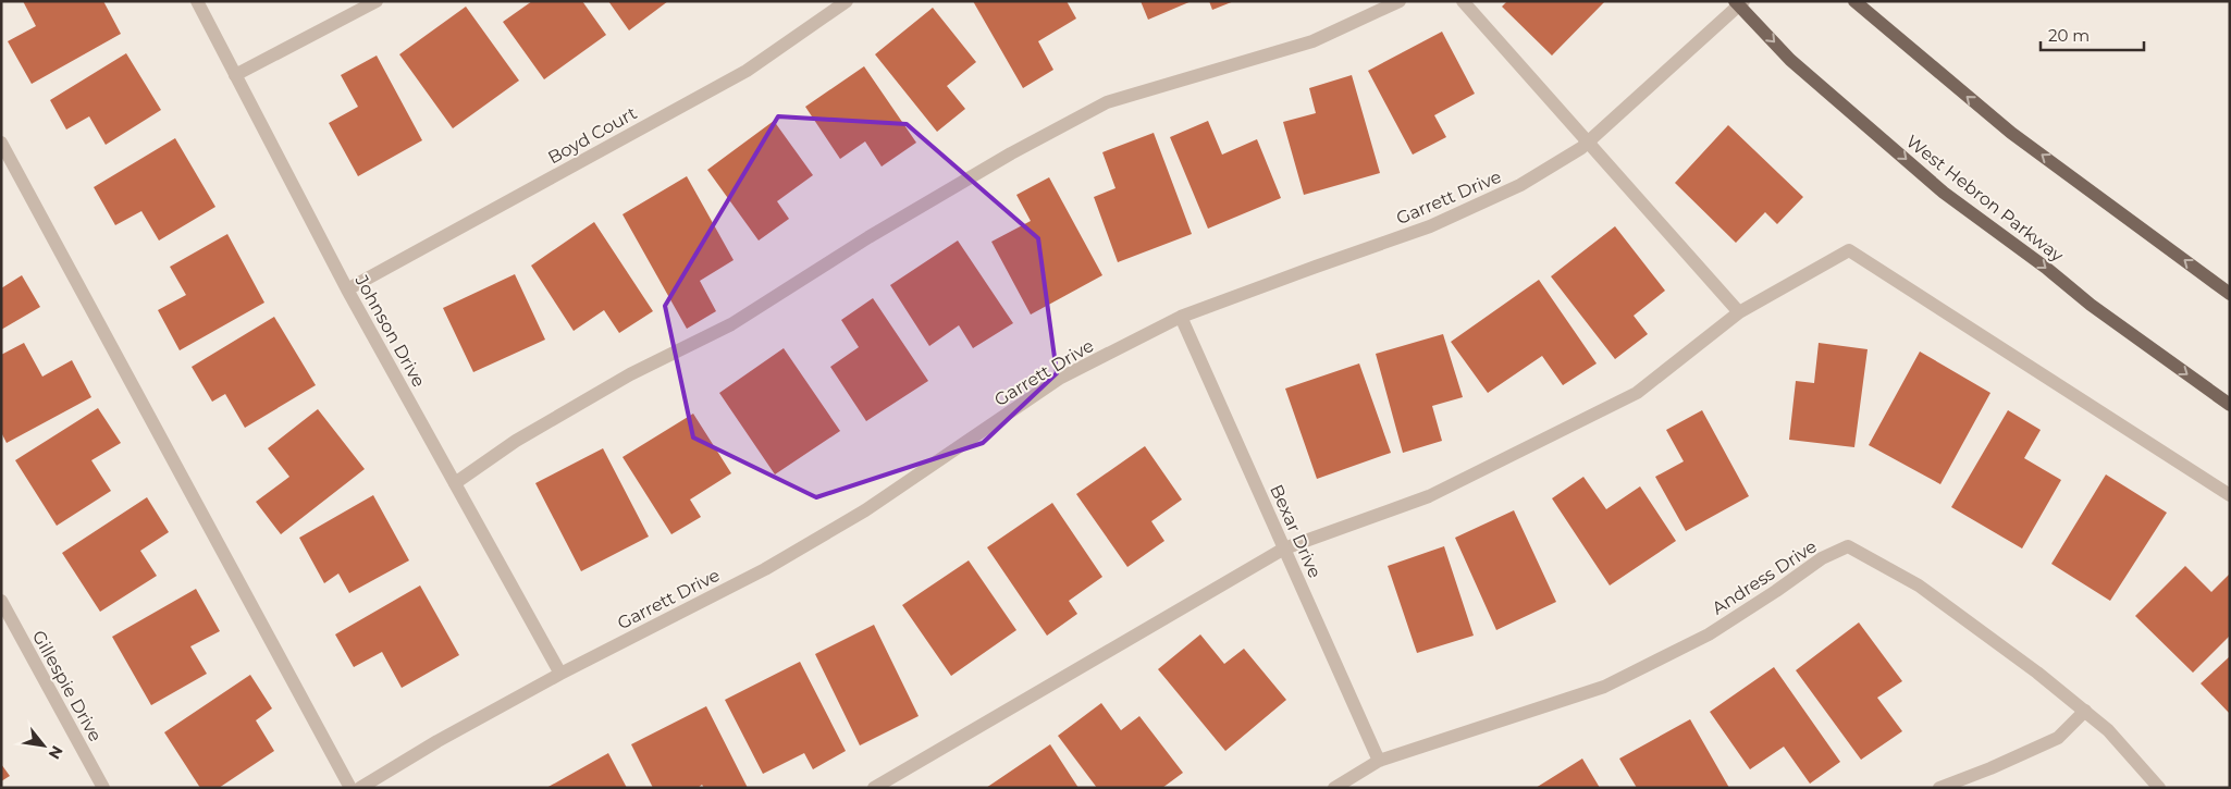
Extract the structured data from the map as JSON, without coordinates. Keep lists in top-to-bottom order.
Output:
{
  "streets": {
    "main road": ["West Hebron Parkway"],
    "street": [
      "Boyd Court",
      "Garrett Drive",
      "Johnson Drive",
      "Bexar Drive",
      "Andress Drive",
      "Gillespie Drive"
    ]
  },
  "crossings": [
    ["Boyd Court", "Johnson Drive"],
    ["Garrett Drive", "West Hebron Parkway"],
    ["Garrett Drive", "Johnson Drive"],
    ["Garrett Drive", "Bexar Drive"],
    ["Bexar Drive", "Andress Drive"]
  ],
  "scale_bar": "20 m",
  "north": "bottom right"
}
